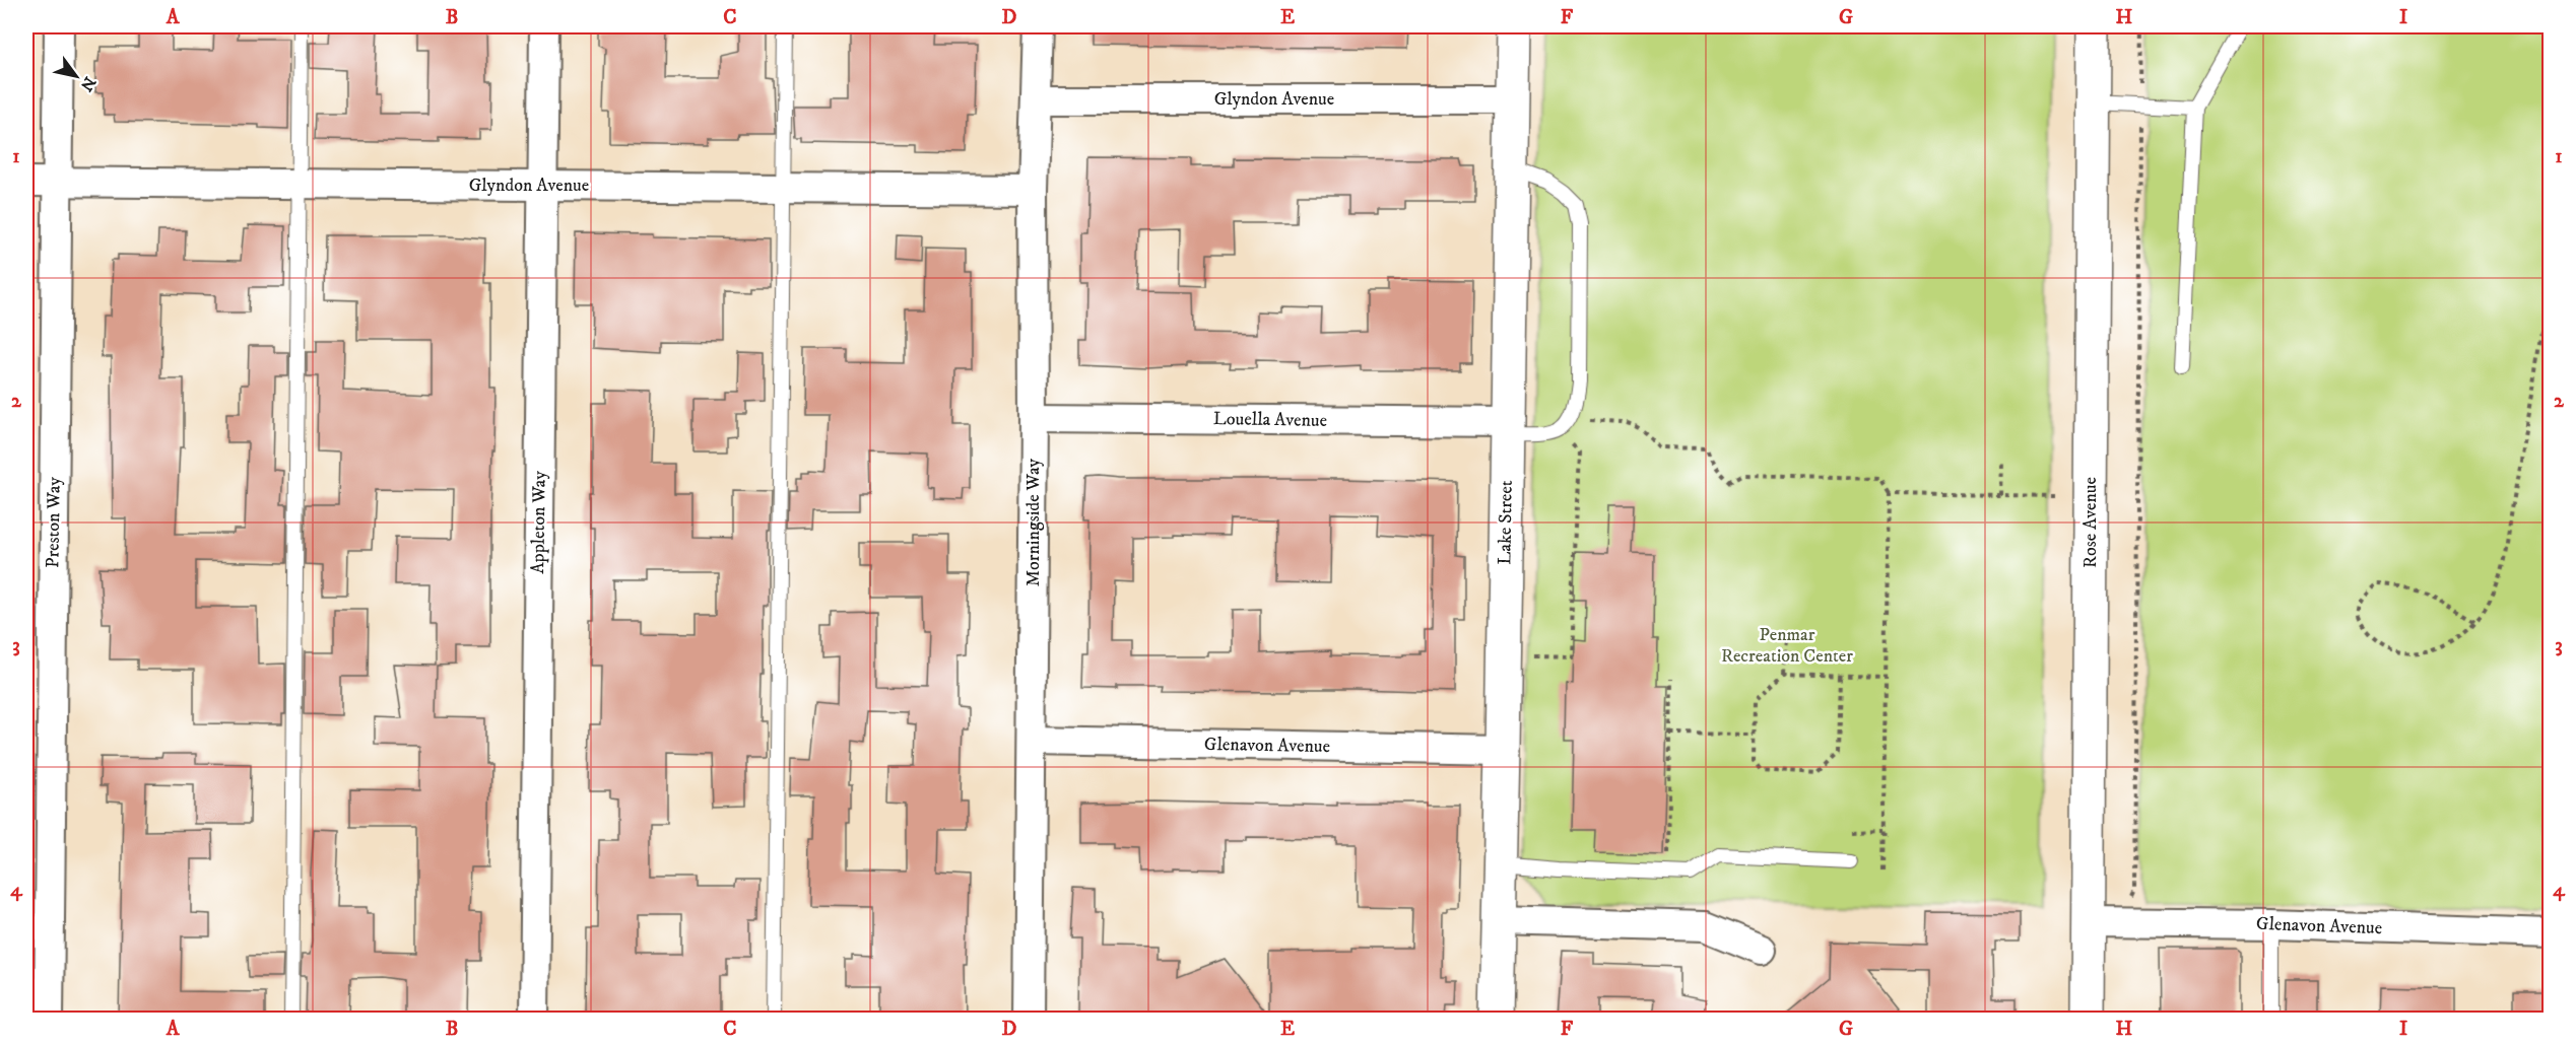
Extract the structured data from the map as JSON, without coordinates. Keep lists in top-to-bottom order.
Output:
{
  "streets": {
    "street": [
      "Glyndon Avenue",
      "Louella Avenue",
      "Preston Way",
      "Appleton Way",
      "Morningside Way",
      "Lake Street",
      "Rose Avenue",
      "Glenavon Avenue"
    ]
  },
  "crossings": [
    ["Glyndon Avenue", "Preston Way"],
    ["Glyndon Avenue", "Appleton Way"],
    ["Glyndon Avenue", "Morningside Way"],
    ["Glyndon Avenue", "Lake Street"],
    ["Louella Avenue", "Morningside Way"],
    ["Louella Avenue", "Lake Street"],
    ["Morningside Way", "Glenavon Avenue"],
    ["Lake Street", "Glenavon Avenue"],
    ["Rose Avenue", "Glenavon Avenue"]
  ],
  "parks": ["Penmar Recreation Center"],
  "north": "bottom right",
  "grid": {
    "columns": [
      "A",
      "B",
      "C",
      "D",
      "E",
      "F",
      "G",
      "H",
      "I"
    ],
    "rows": [
      "1",
      "2",
      "3",
      "4"
    ]
  }
}
